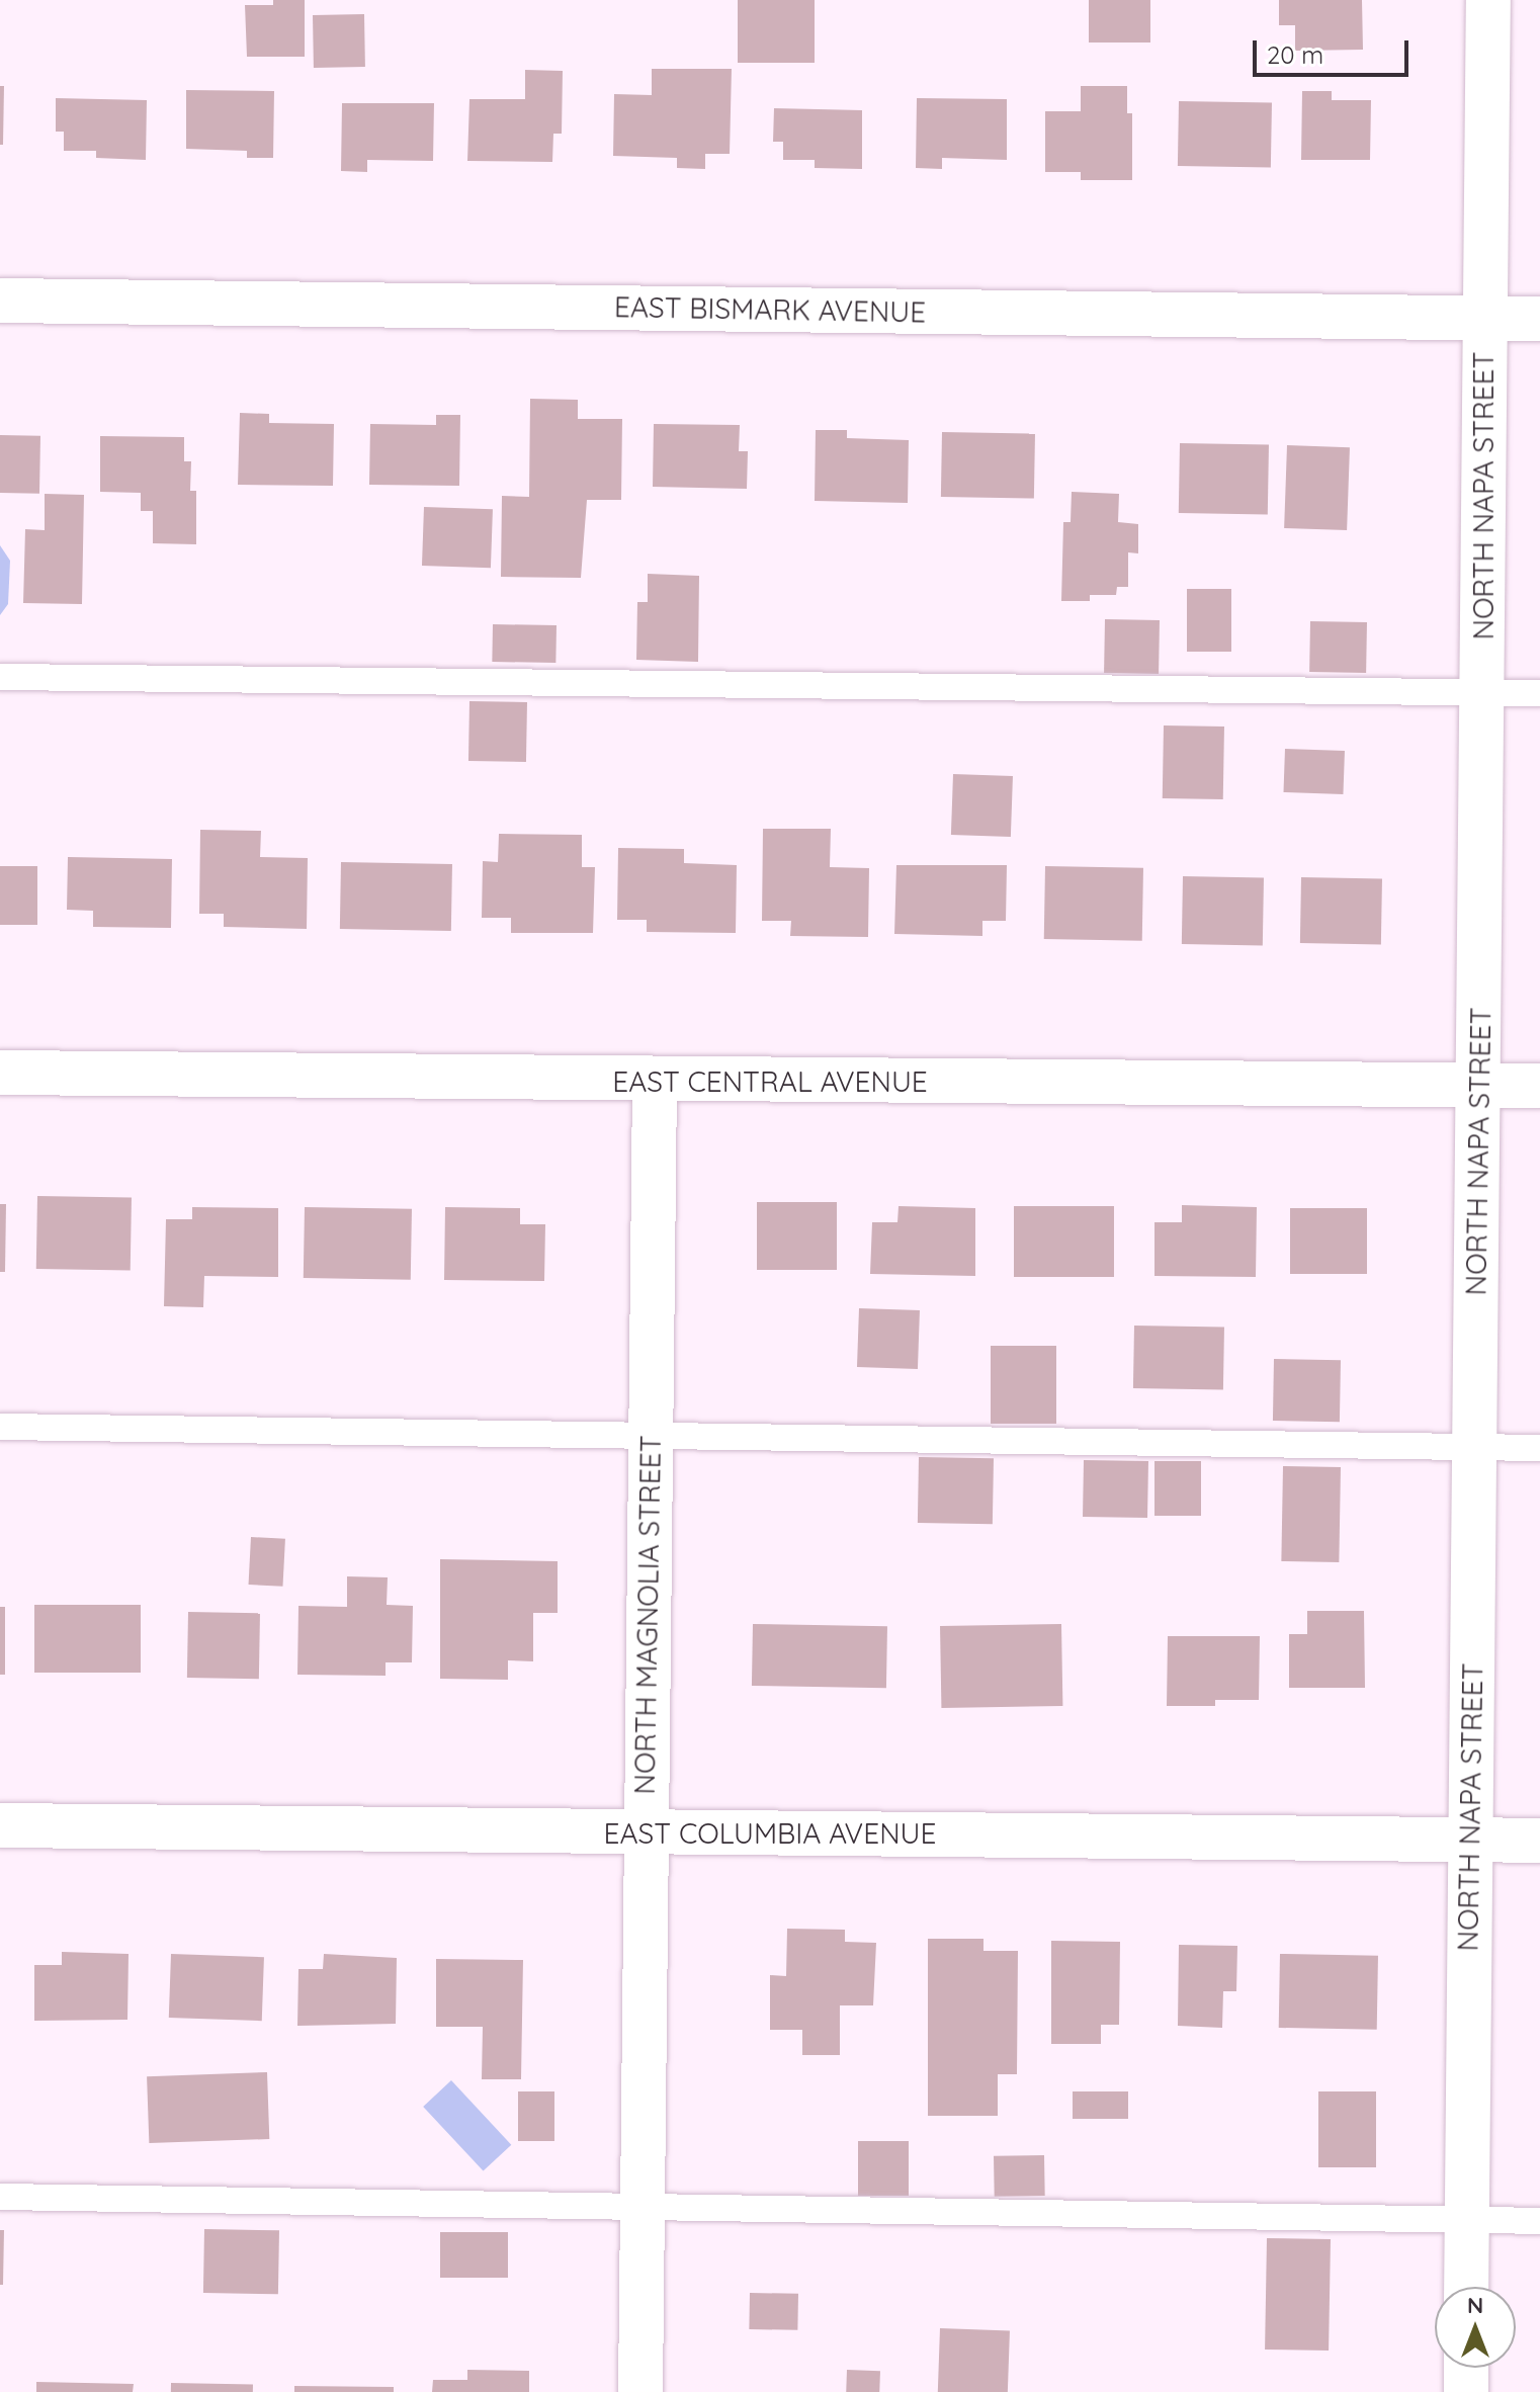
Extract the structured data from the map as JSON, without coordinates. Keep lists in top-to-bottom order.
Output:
{
  "streets": {
    "street": [
      "EAST BISMARK AVENUE",
      "NORTH NAPA STREET",
      "EAST CENTRAL AVENUE",
      "NORTH MAGNOLIA STREET",
      "EAST COLUMBIA AVENUE"
    ]
  },
  "crossings": [
    ["EAST BISMARK AVENUE", "NORTH NAPA STREET"],
    ["NORTH NAPA STREET", "EAST CENTRAL AVENUE"],
    ["NORTH NAPA STREET", "EAST COLUMBIA AVENUE"],
    ["EAST CENTRAL AVENUE", "NORTH MAGNOLIA STREET"],
    ["NORTH MAGNOLIA STREET", "EAST COLUMBIA AVENUE"]
  ],
  "scale_bar": "20 m",
  "north": "top"
}
